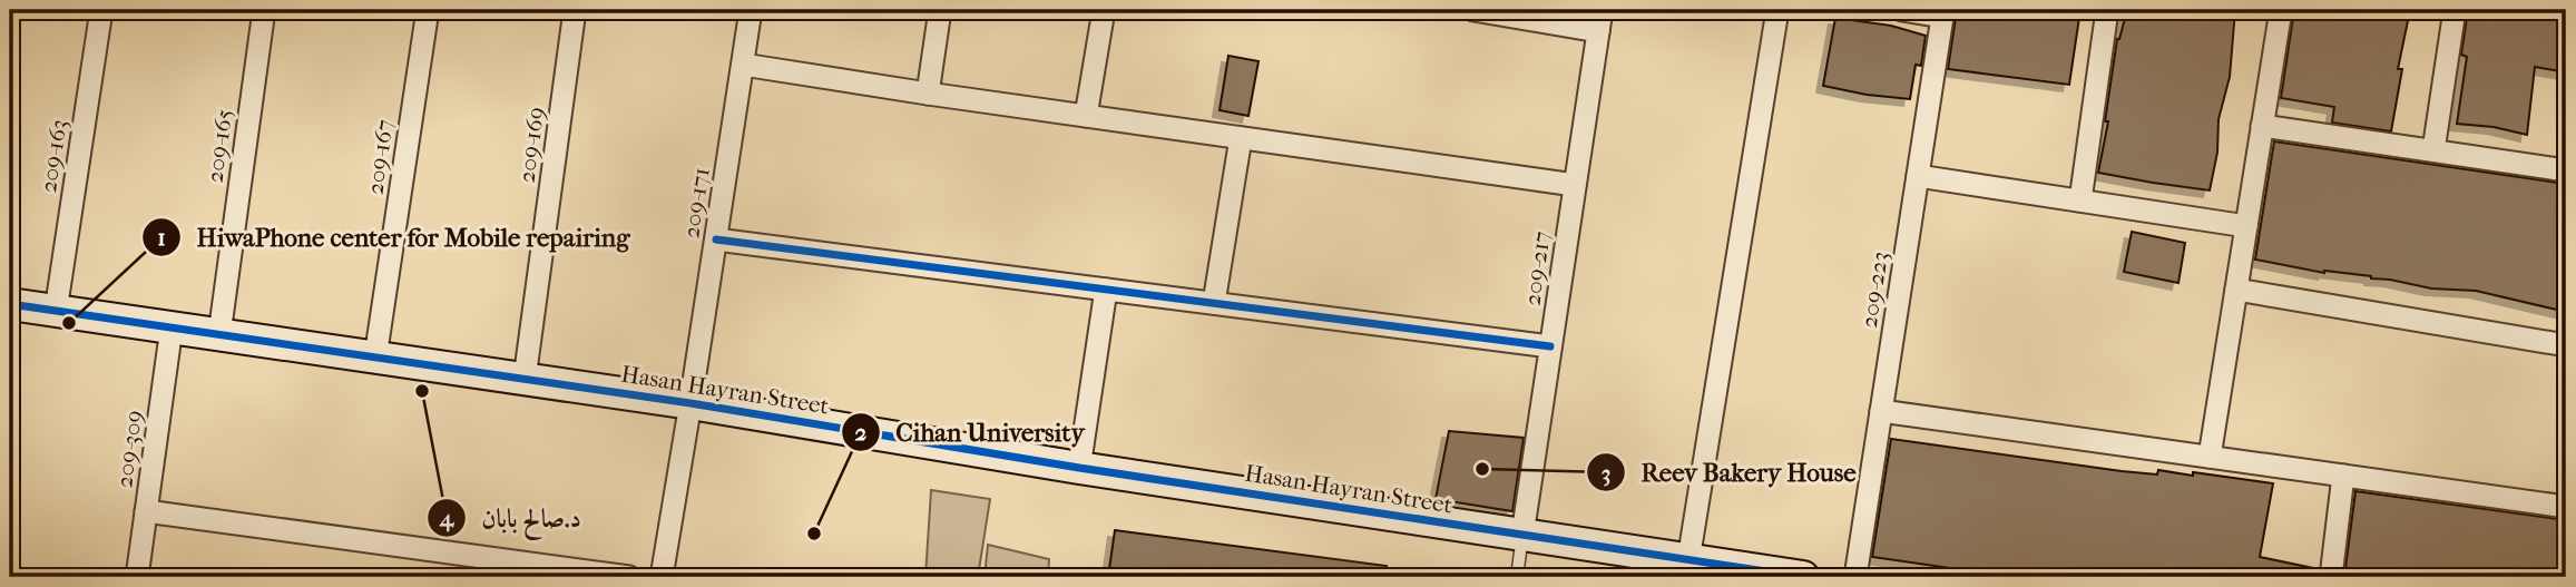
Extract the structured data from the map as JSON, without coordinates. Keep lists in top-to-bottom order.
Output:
{
  "streets": {
    "street": [
      "209-169",
      "209-165",
      "209-163",
      "209-167",
      "209-171",
      "209-217",
      "209-223",
      "Hasan Hayran Street",
      "209-309"
    ]
  },
  "crossings": [
    ["209-169", "Hasan Hayran Street"],
    ["209-165", "Hasan Hayran Street"],
    ["209-163", "Hasan Hayran Street"],
    ["209-167", "Hasan Hayran Street"],
    ["209-171", "Hasan Hayran Street"],
    ["209-217", "Hasan Hayran Street"],
    ["Hasan Hayran Street", "209-309"]
  ],
  "places": [
    "HiwaPhone center for Mobile repairing",
    "د.صالح بابان",
    "Reev Bakery House",
    "Cihan University"
  ]
}
